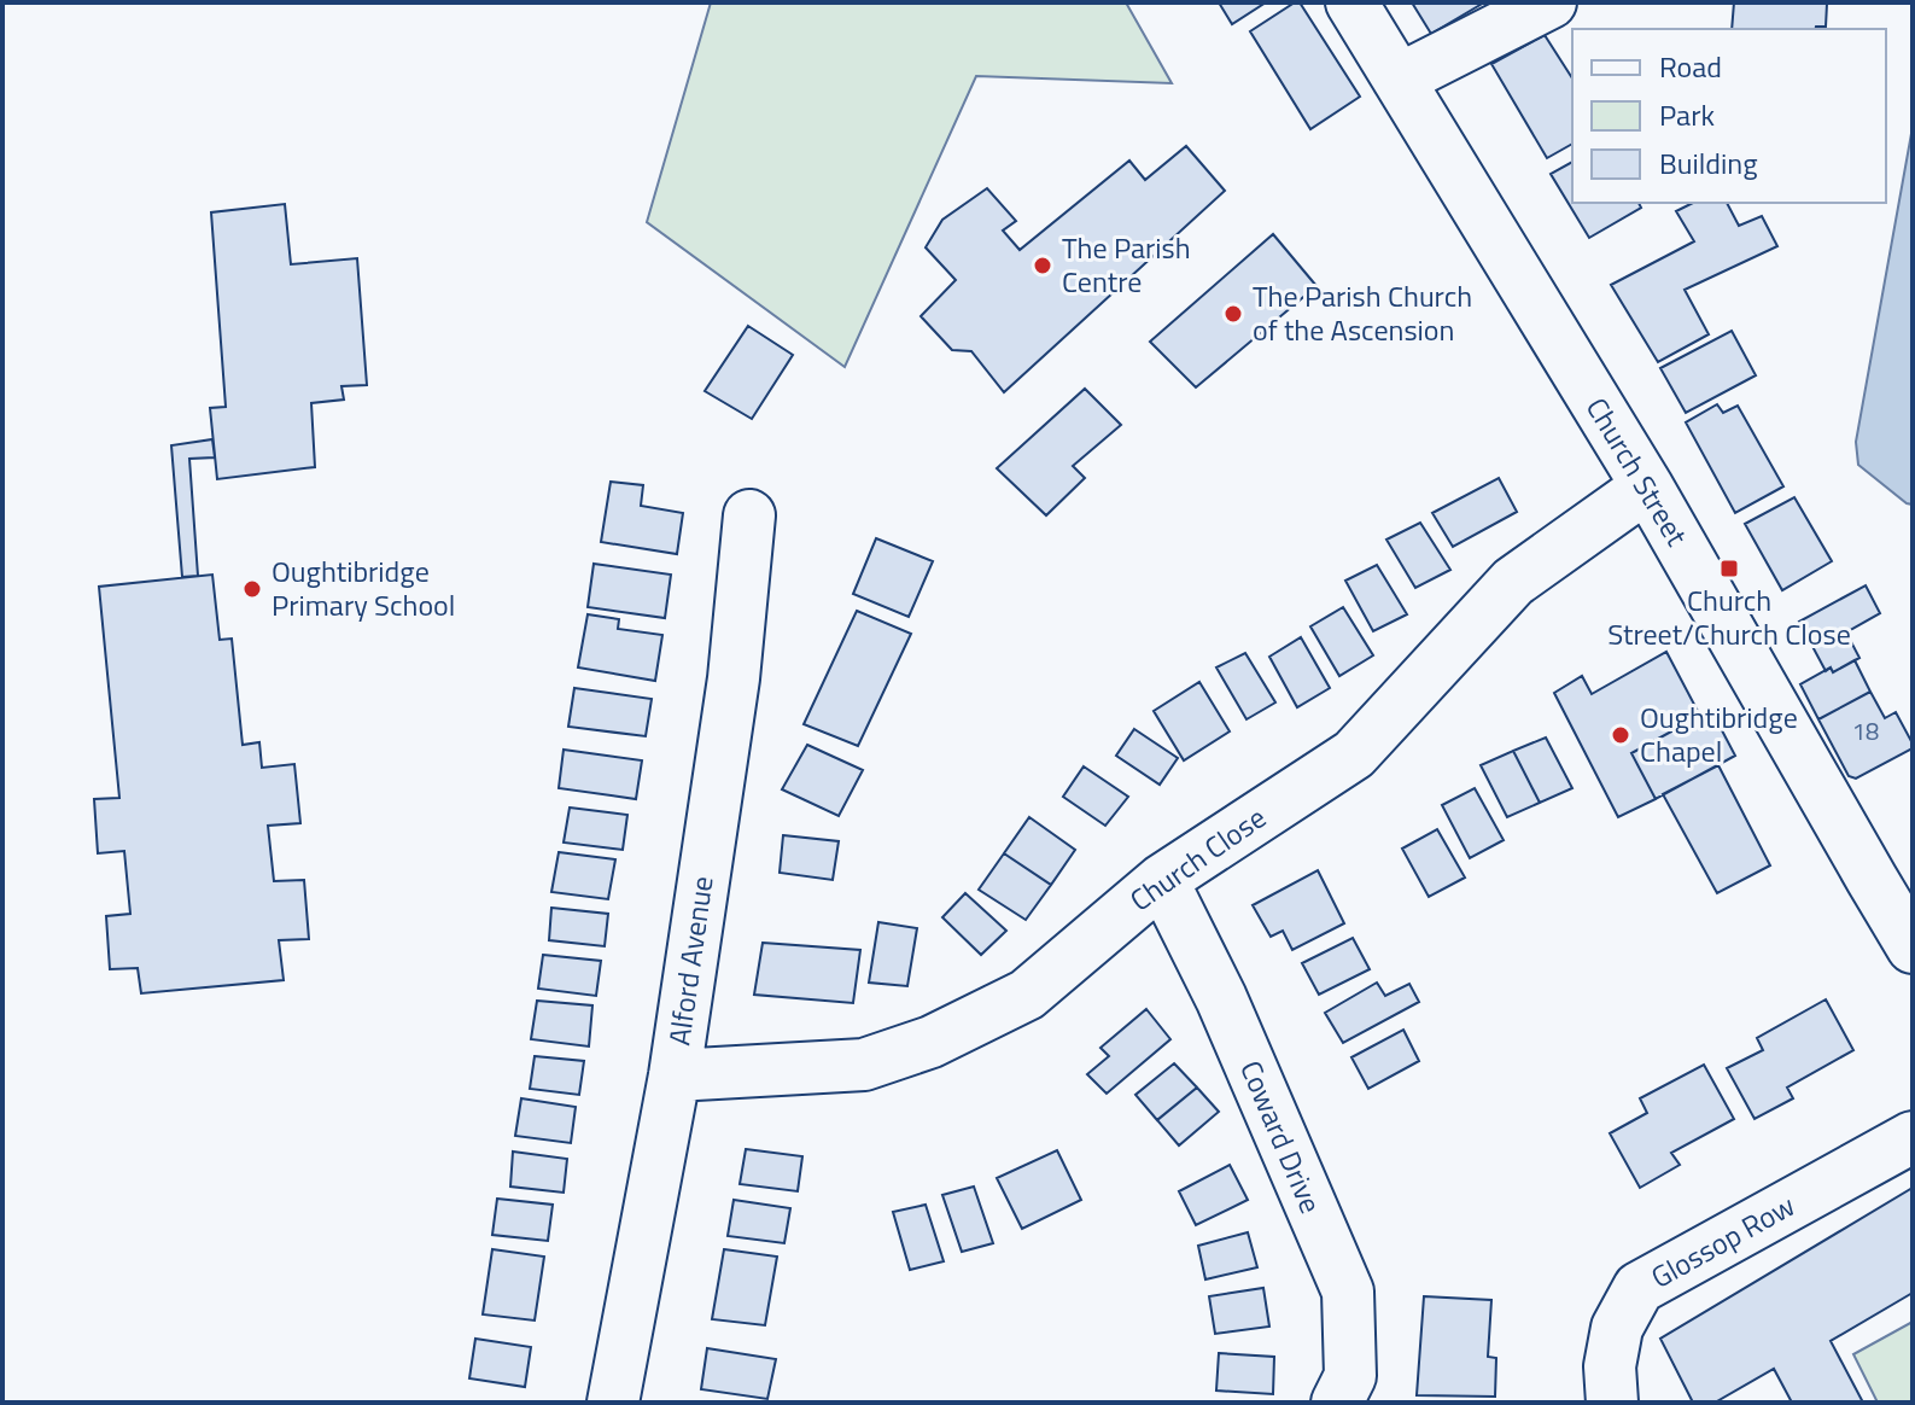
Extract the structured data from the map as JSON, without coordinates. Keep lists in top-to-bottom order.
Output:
{
  "streets": {
    "street": [
      "Church Street",
      "Church Close",
      "Alford Avenue",
      "Coward Drive",
      "Glossop Row"
    ]
  },
  "crossings": [
    ["Church Street", "Church Close"],
    ["Church Close", "Alford Avenue"],
    ["Church Close", "Coward Drive"]
  ],
  "places": {
    "other": [
      "The Parish Centre",
      "The Parish Church of the Ascension",
      "Oughtibridge Primary School",
      "Oughtibridge Chapel"
    ],
    "transit": ["Church Street/Church Close"]
  },
  "house_numbers": ["18"],
  "legend": ["Road", "Park", "Building"]
}
